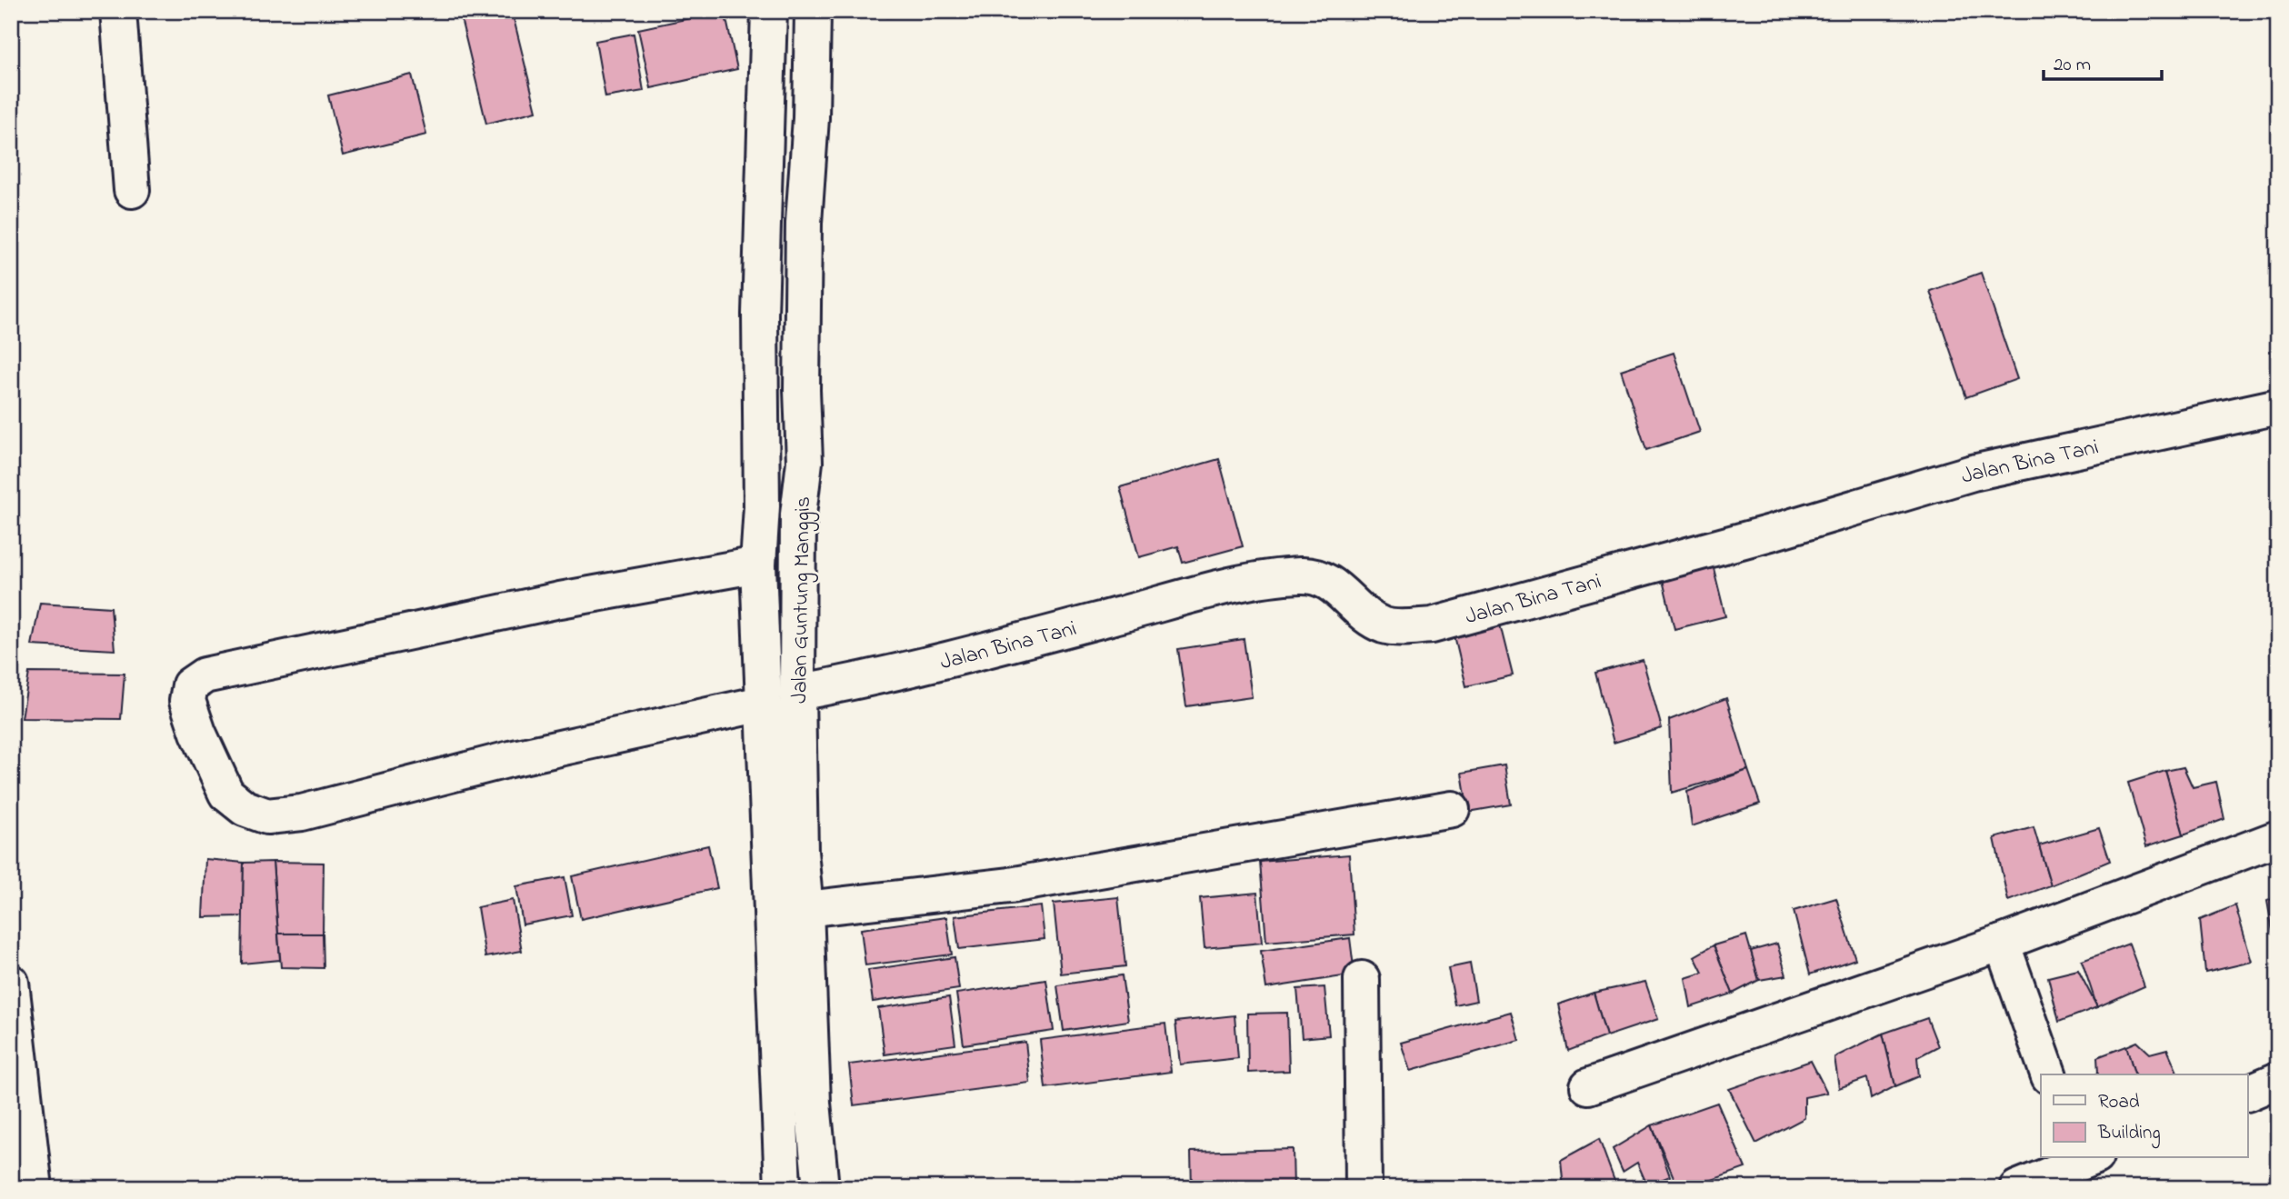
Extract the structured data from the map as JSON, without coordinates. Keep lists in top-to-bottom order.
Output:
{
  "streets": {
    "street": ["Jalan Bina Tani", "Jalan Guntung Manggis"]
  },
  "crossings": [
    ["Jalan Bina Tani", "Jalan Guntung Manggis"]
  ],
  "legend": ["Road", "Building"],
  "scale_bar": "20 m"
}
